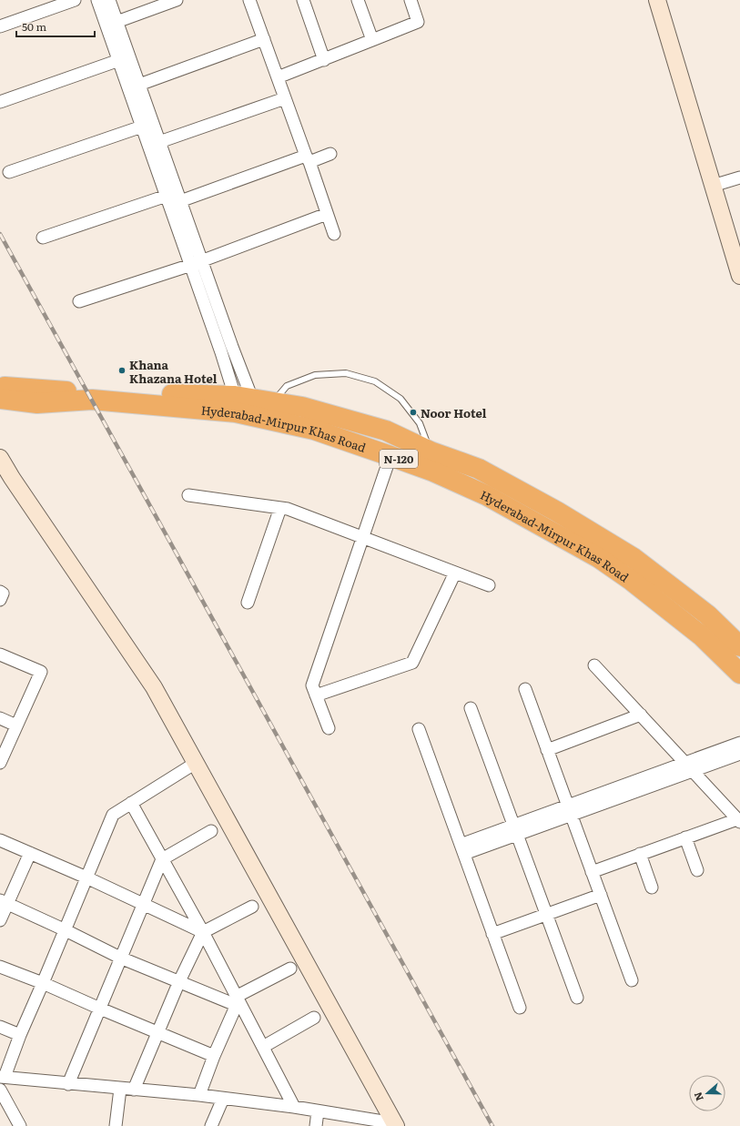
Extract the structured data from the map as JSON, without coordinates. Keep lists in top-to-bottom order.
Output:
{
  "streets": {
    "highway": ["Hyderabad-Mirpur Khas Road", "N-120"]
  },
  "places": ["Khana Khazana Hotel", "Noor Hotel"],
  "scale_bar": "50 m",
  "north": "left"
}
